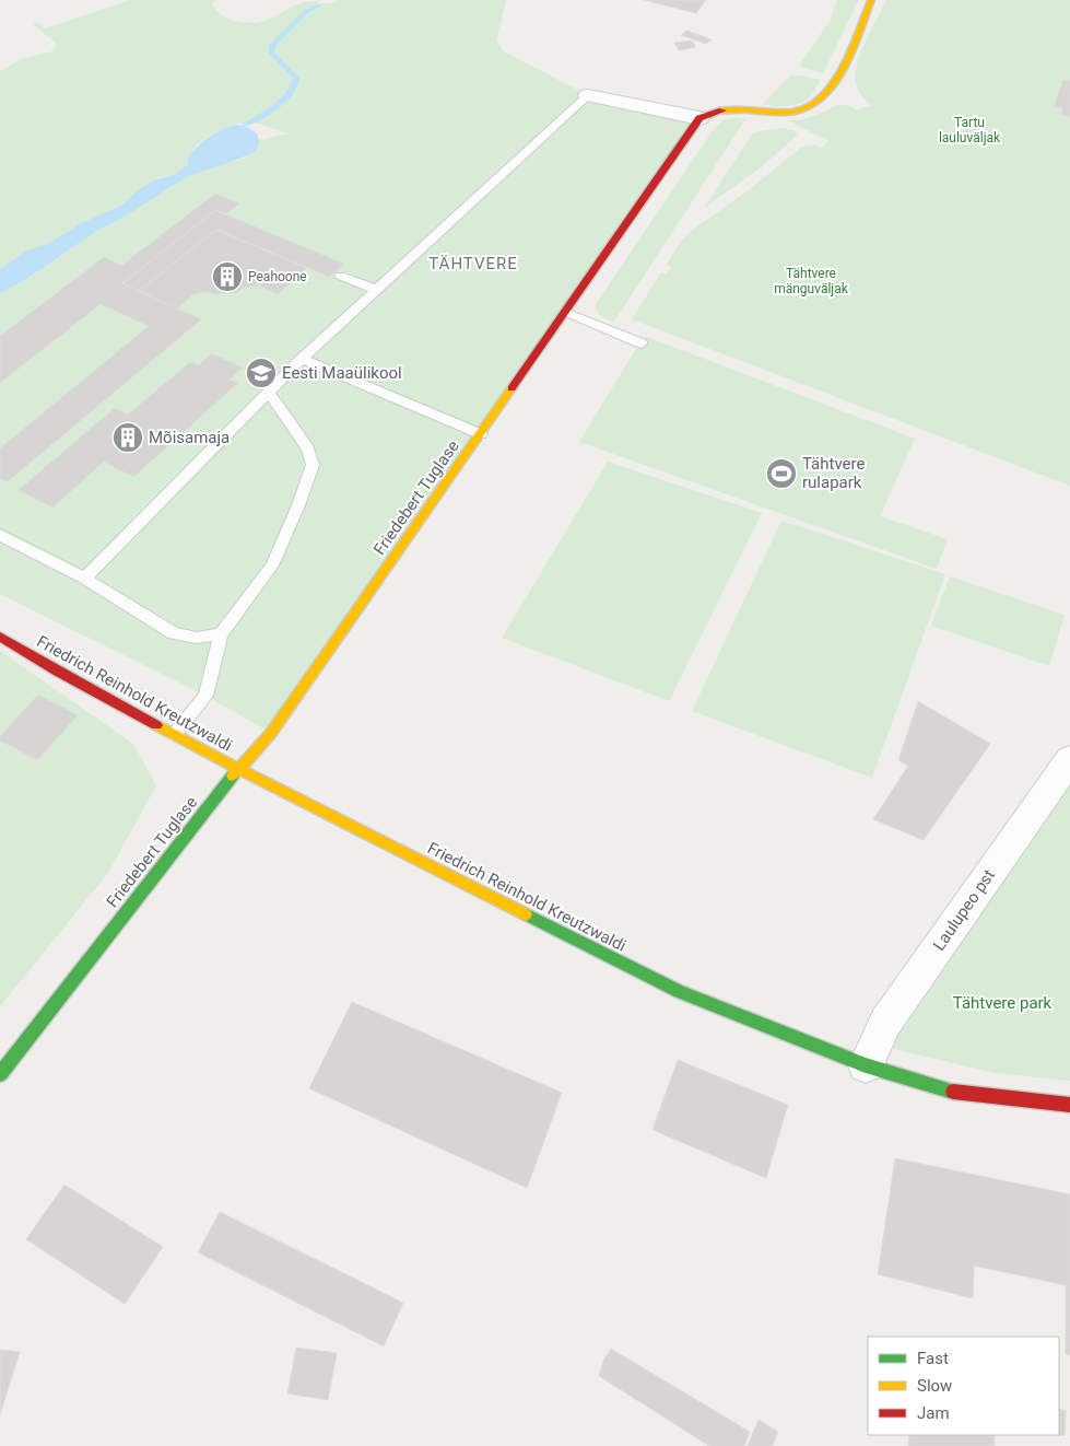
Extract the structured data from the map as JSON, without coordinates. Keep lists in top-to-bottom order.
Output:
{
  "streets": {
    "street": ["Friedebert Tuglase", "Friedrich Reinhold Kreutzwaldi", "Laulupeo pst"]
  },
  "crossings": [
    ["Friedebert Tuglase", "Friedrich Reinhold Kreutzwaldi"],
    ["Friedrich Reinhold Kreutzwaldi", "Laulupeo pst"]
  ],
  "districts": ["TÄHTVERE"],
  "parks": ["Tartu lauluväljak", "Tähtvere mänguväljak", "Tähtvere park"],
  "places": {
    "building": ["Peahoone", "Mõisamaja"],
    "school or university": ["Eesti Maaülikool"],
    "sports": ["Tähtvere rulapark"]
  },
  "legend": ["Fast", "Slow", "Jam"]
}
